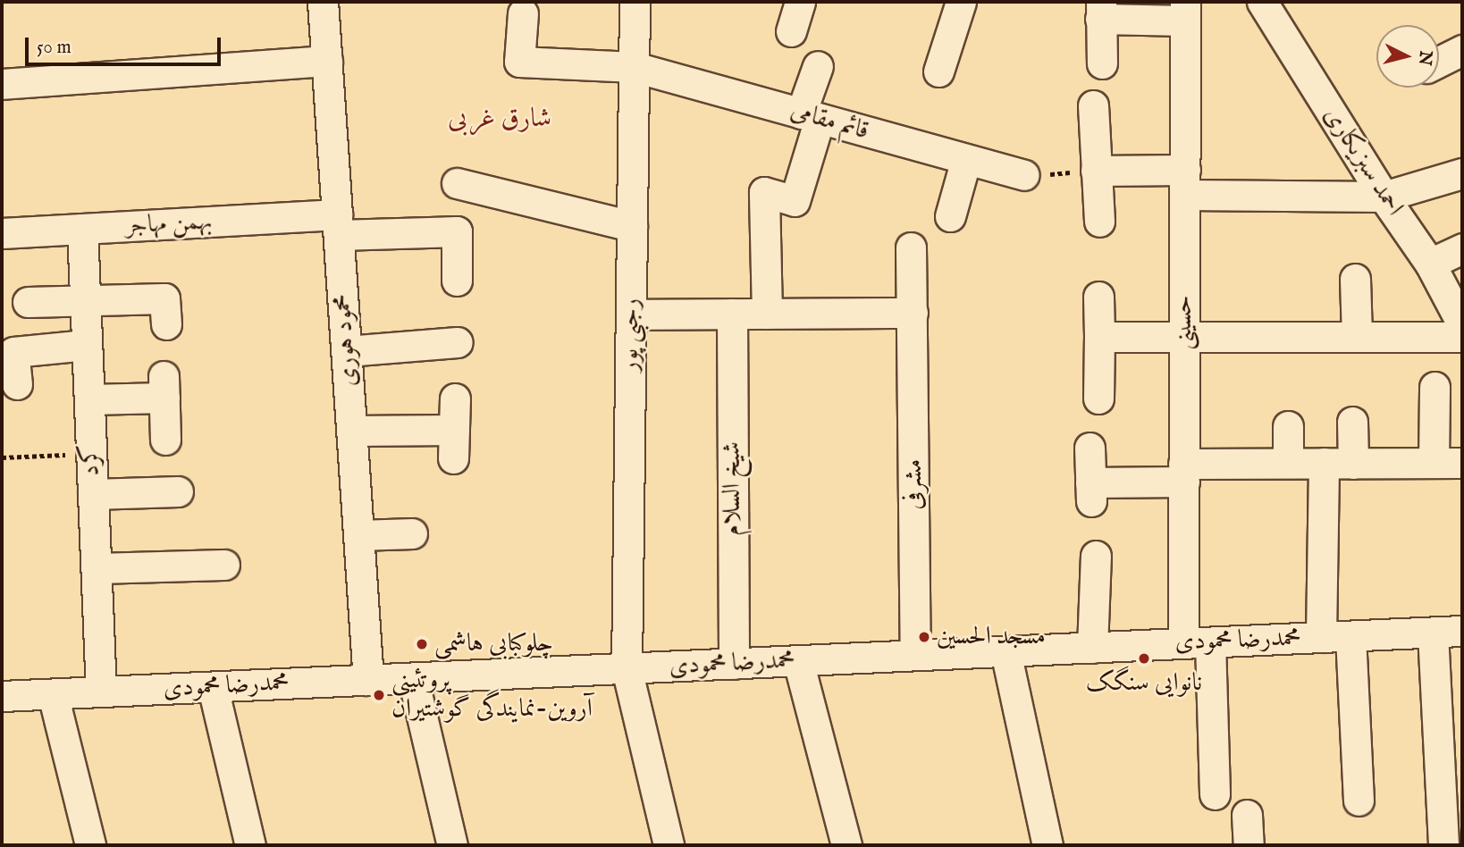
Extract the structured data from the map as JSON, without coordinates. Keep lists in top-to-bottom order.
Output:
{
  "streets": {
    "street": [
      "قائم مقامی",
      "احمد سبزیکاری",
      "بهمن مهاجر",
      "حسینی",
      "رجبی پور",
      "محمود هوری",
      "کرد",
      "مشرفی",
      "شیخ السلام",
      "محمدرضا محمودی"
    ]
  },
  "crossings": [
    ["قائم مقامی", "رجبی پور"],
    ["بهمن مهاجر", "محمود هوری"],
    ["بهمن مهاجر", "کرد"],
    ["حسینی", "محمدرضا محمودی"],
    ["رجبی پور", "محمدرضا محمودی"],
    ["محمود هوری", "محمدرضا محمودی"],
    ["کرد", "محمدرضا محمودی"],
    ["مشرفی", "محمدرضا محمودی"],
    ["شیخ السلام", "محمدرضا محمودی"]
  ],
  "districts": ["شارق غربی"],
  "places": [
    "مسجد الحسین",
    "چلوکبابی هاشمی",
    "نانوایی سنگک",
    "پروتئینی آروین-نمایندگی گوشتیران"
  ],
  "scale_bar": "50 m",
  "north": "right"
}
